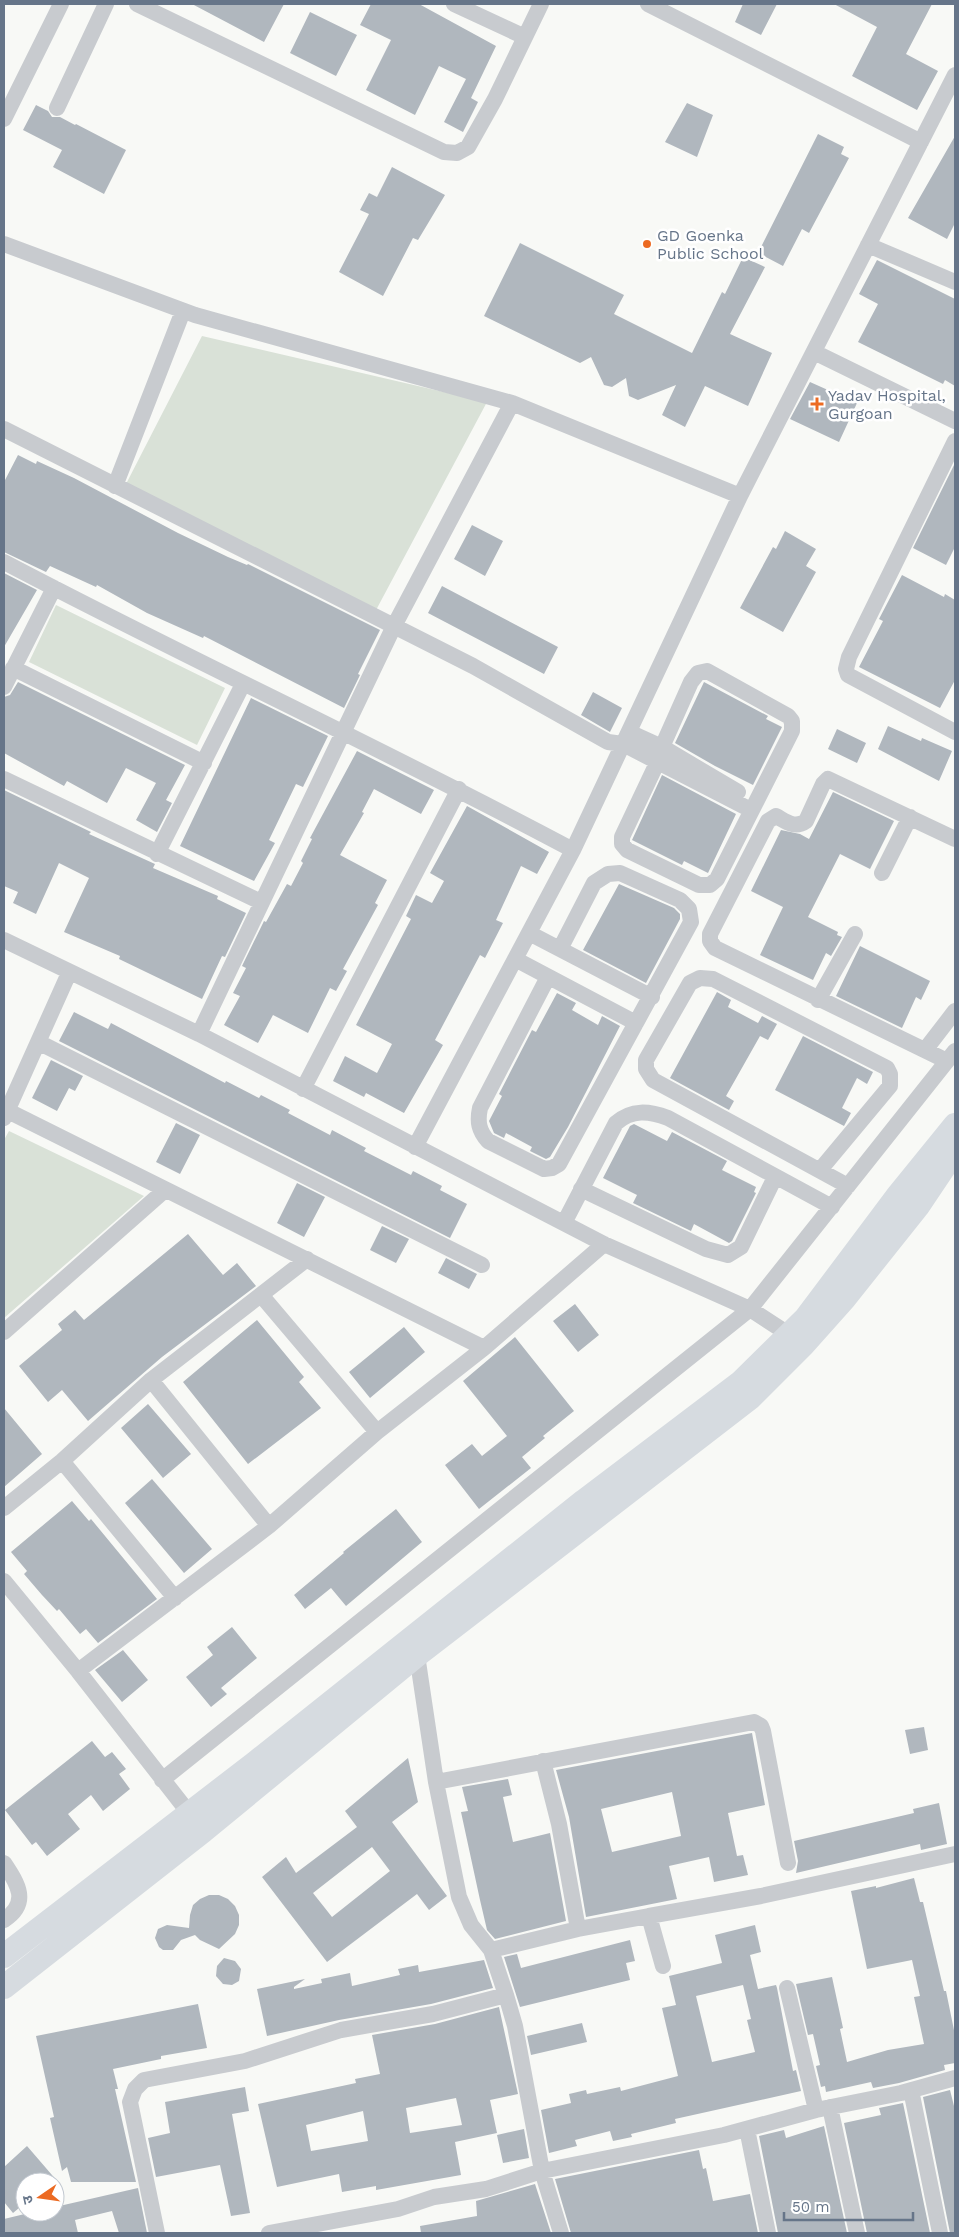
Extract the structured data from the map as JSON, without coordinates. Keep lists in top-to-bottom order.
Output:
{
  "places": {
    "other": ["GD Goenka Public School"],
    "health": ["Yadav Hospital, Gurgoan"]
  },
  "scale_bar": "50 m",
  "north": "left"
}
